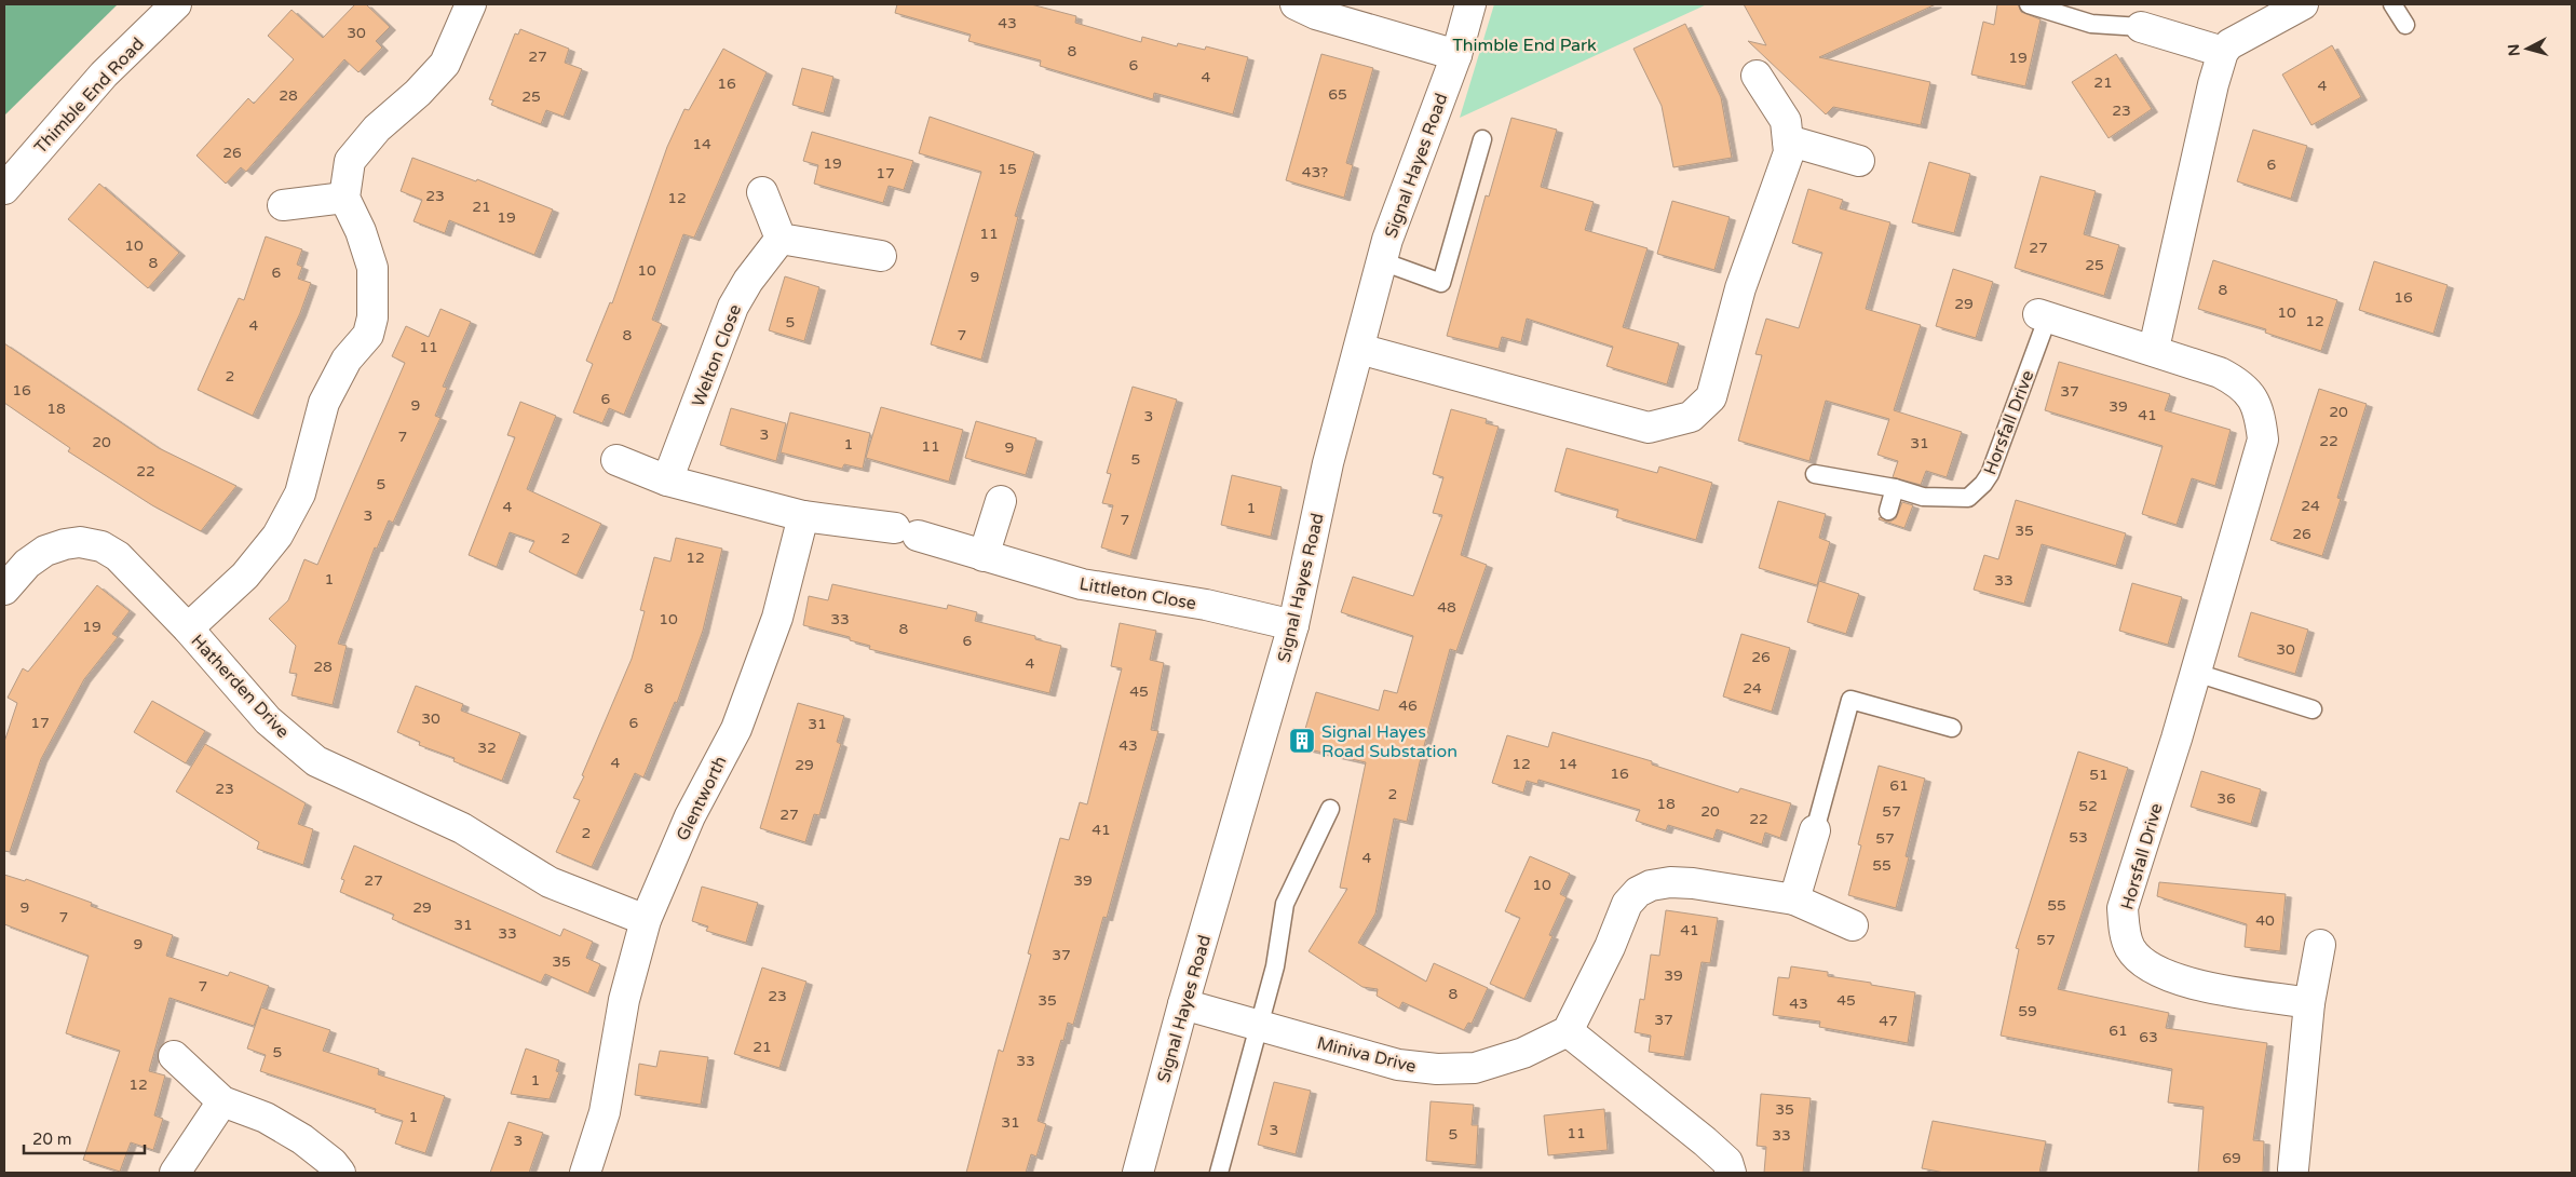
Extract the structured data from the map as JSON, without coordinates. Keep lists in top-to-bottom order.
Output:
{
  "streets": {
    "street": [
      "Thimble End Road",
      "Signal Hayes Road",
      "Welton Close",
      "Horsfall Drive",
      "Littleton Close",
      "Hatherden Drive",
      "Glentworth",
      "Miniva Drive"
    ]
  },
  "crossings": [
    ["Signal Hayes Road", "Littleton Close"],
    ["Signal Hayes Road", "Miniva Drive"],
    ["Littleton Close", "Glentworth"],
    ["Hatherden Drive", "Glentworth"]
  ],
  "parks": ["Thimble End Park"],
  "places": {
    "building": ["Signal Hayes Road Substation"]
  },
  "house_numbers": [
    "43",
    "30",
    "8",
    "27",
    "19",
    "6",
    "4",
    "21",
    "16",
    "4",
    "65",
    "28",
    "25",
    "23",
    "14",
    "26",
    "19",
    "6",
    "15",
    "43?",
    "17",
    "23",
    "12",
    "21",
    "19",
    "11",
    "10",
    "27",
    "8",
    "25",
    "10",
    "6",
    "9",
    "8",
    "16",
    "29",
    "10",
    "12",
    "5",
    "4",
    "8",
    "7",
    "11",
    "2",
    "16",
    "37",
    "6",
    "9",
    "39",
    "18",
    "20",
    "41",
    "3",
    "3",
    "7",
    "22",
    "20",
    "31",
    "1",
    "11",
    "9",
    "5",
    "22",
    "5",
    "24",
    "4",
    "1",
    "3",
    "7",
    "35",
    "26",
    "2",
    "12",
    "1",
    "33",
    "48",
    "10",
    "33",
    "19",
    "8",
    "6",
    "30",
    "26",
    "4",
    "28",
    "8",
    "24",
    "45",
    "46",
    "30",
    "17",
    "6",
    "31",
    "43",
    "32",
    "4",
    "12",
    "14",
    "29",
    "16",
    "51",
    "61",
    "23",
    "2",
    "36",
    "18",
    "52",
    "20",
    "57",
    "27",
    "22",
    "41",
    "2",
    "53",
    "57",
    "4",
    "55",
    "27",
    "39",
    "10",
    "55",
    "9",
    "29",
    "7",
    "40",
    "31",
    "41",
    "33",
    "57",
    "9",
    "37",
    "35",
    "39",
    "7",
    "8",
    "23",
    "35",
    "45",
    "43",
    "59",
    "37",
    "47",
    "61",
    "63",
    "21",
    "5",
    "33",
    "1",
    "12",
    "35",
    "1",
    "31",
    "3",
    "11",
    "5",
    "33",
    "3",
    "69"
  ],
  "scale_bar": "20 m",
  "north": "left"
}
